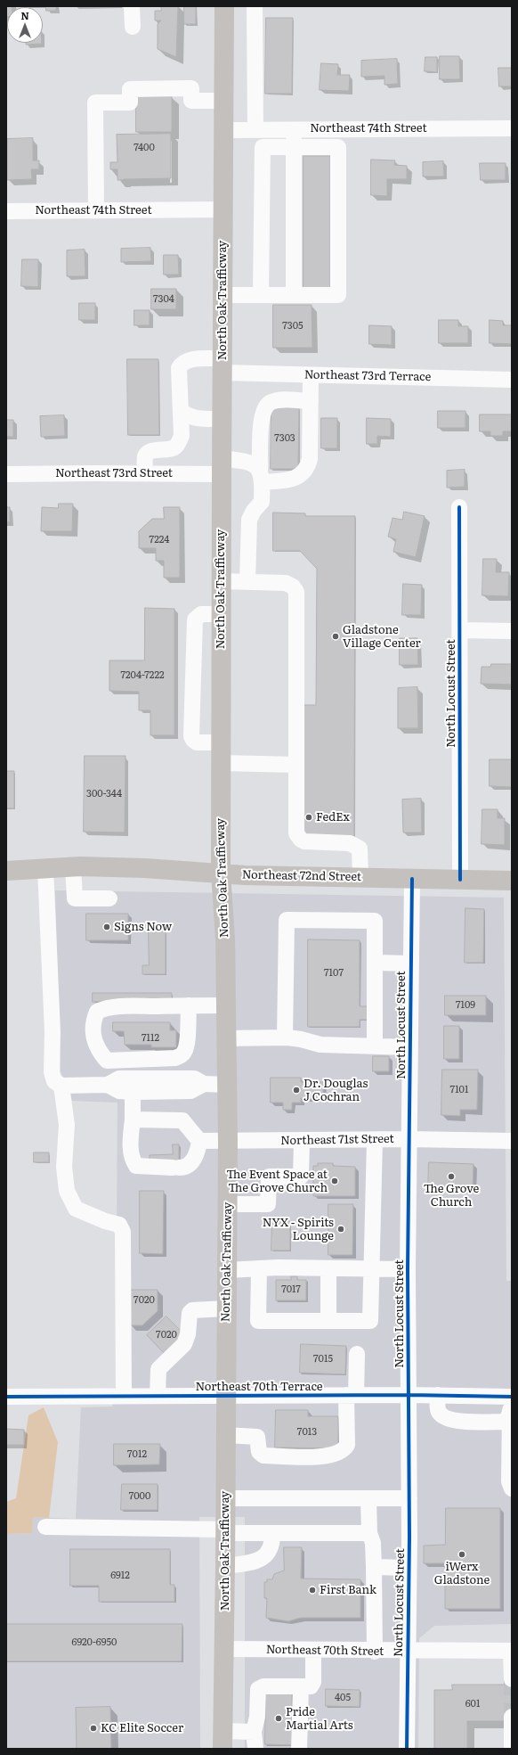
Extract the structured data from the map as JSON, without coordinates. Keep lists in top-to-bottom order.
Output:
{
  "streets": {
    "main road": ["North Oak Trafficway", "Northeast 72nd Street"],
    "street": [
      "Northeast 74th Street",
      "Northeast 73rd Terrace",
      "Northeast 73rd Street",
      "North Locust Street",
      "Northeast 71st Street",
      "Northeast 70th Terrace",
      "Northeast 70th Street"
    ]
  },
  "crossings": [
    ["Northeast 74th Street", "North Oak Trafficway"],
    ["North Oak Trafficway", "Northeast 73rd Terrace"],
    ["North Oak Trafficway", "Northeast 73rd Street"],
    ["North Oak Trafficway", "Northeast 72nd Street"],
    ["North Oak Trafficway", "Northeast 71st Street"],
    ["North Oak Trafficway", "Northeast 70th Terrace"],
    ["North Oak Trafficway", "Northeast 70th Street"],
    ["North Locust Street", "Northeast 72nd Street"],
    ["North Locust Street", "Northeast 71st Street"],
    ["North Locust Street", "Northeast 70th Terrace"],
    ["North Locust Street", "Northeast 70th Street"]
  ],
  "places": [
    "Gladstone Village Center",
    "FedEx",
    "Signs Now",
    "Dr. Douglas J Cochran",
    "The Grove Church",
    "The Event Space at The Grove Church",
    "NYX - Spirits Lounge",
    "iWerx Gladstone",
    "First Bank",
    "Pride Martial Arts",
    "KC Elite Soccer"
  ],
  "house_numbers": [
    "7400",
    "7304",
    "7305",
    "7303",
    "7224",
    "7204-7222",
    "300-344",
    "7107",
    "7109",
    "7112",
    "7101",
    "7017",
    "7020",
    "7020",
    "7015",
    "7013",
    "7012",
    "7000",
    "6912",
    "6920-6950",
    "405",
    "601"
  ],
  "north": "top"
}
